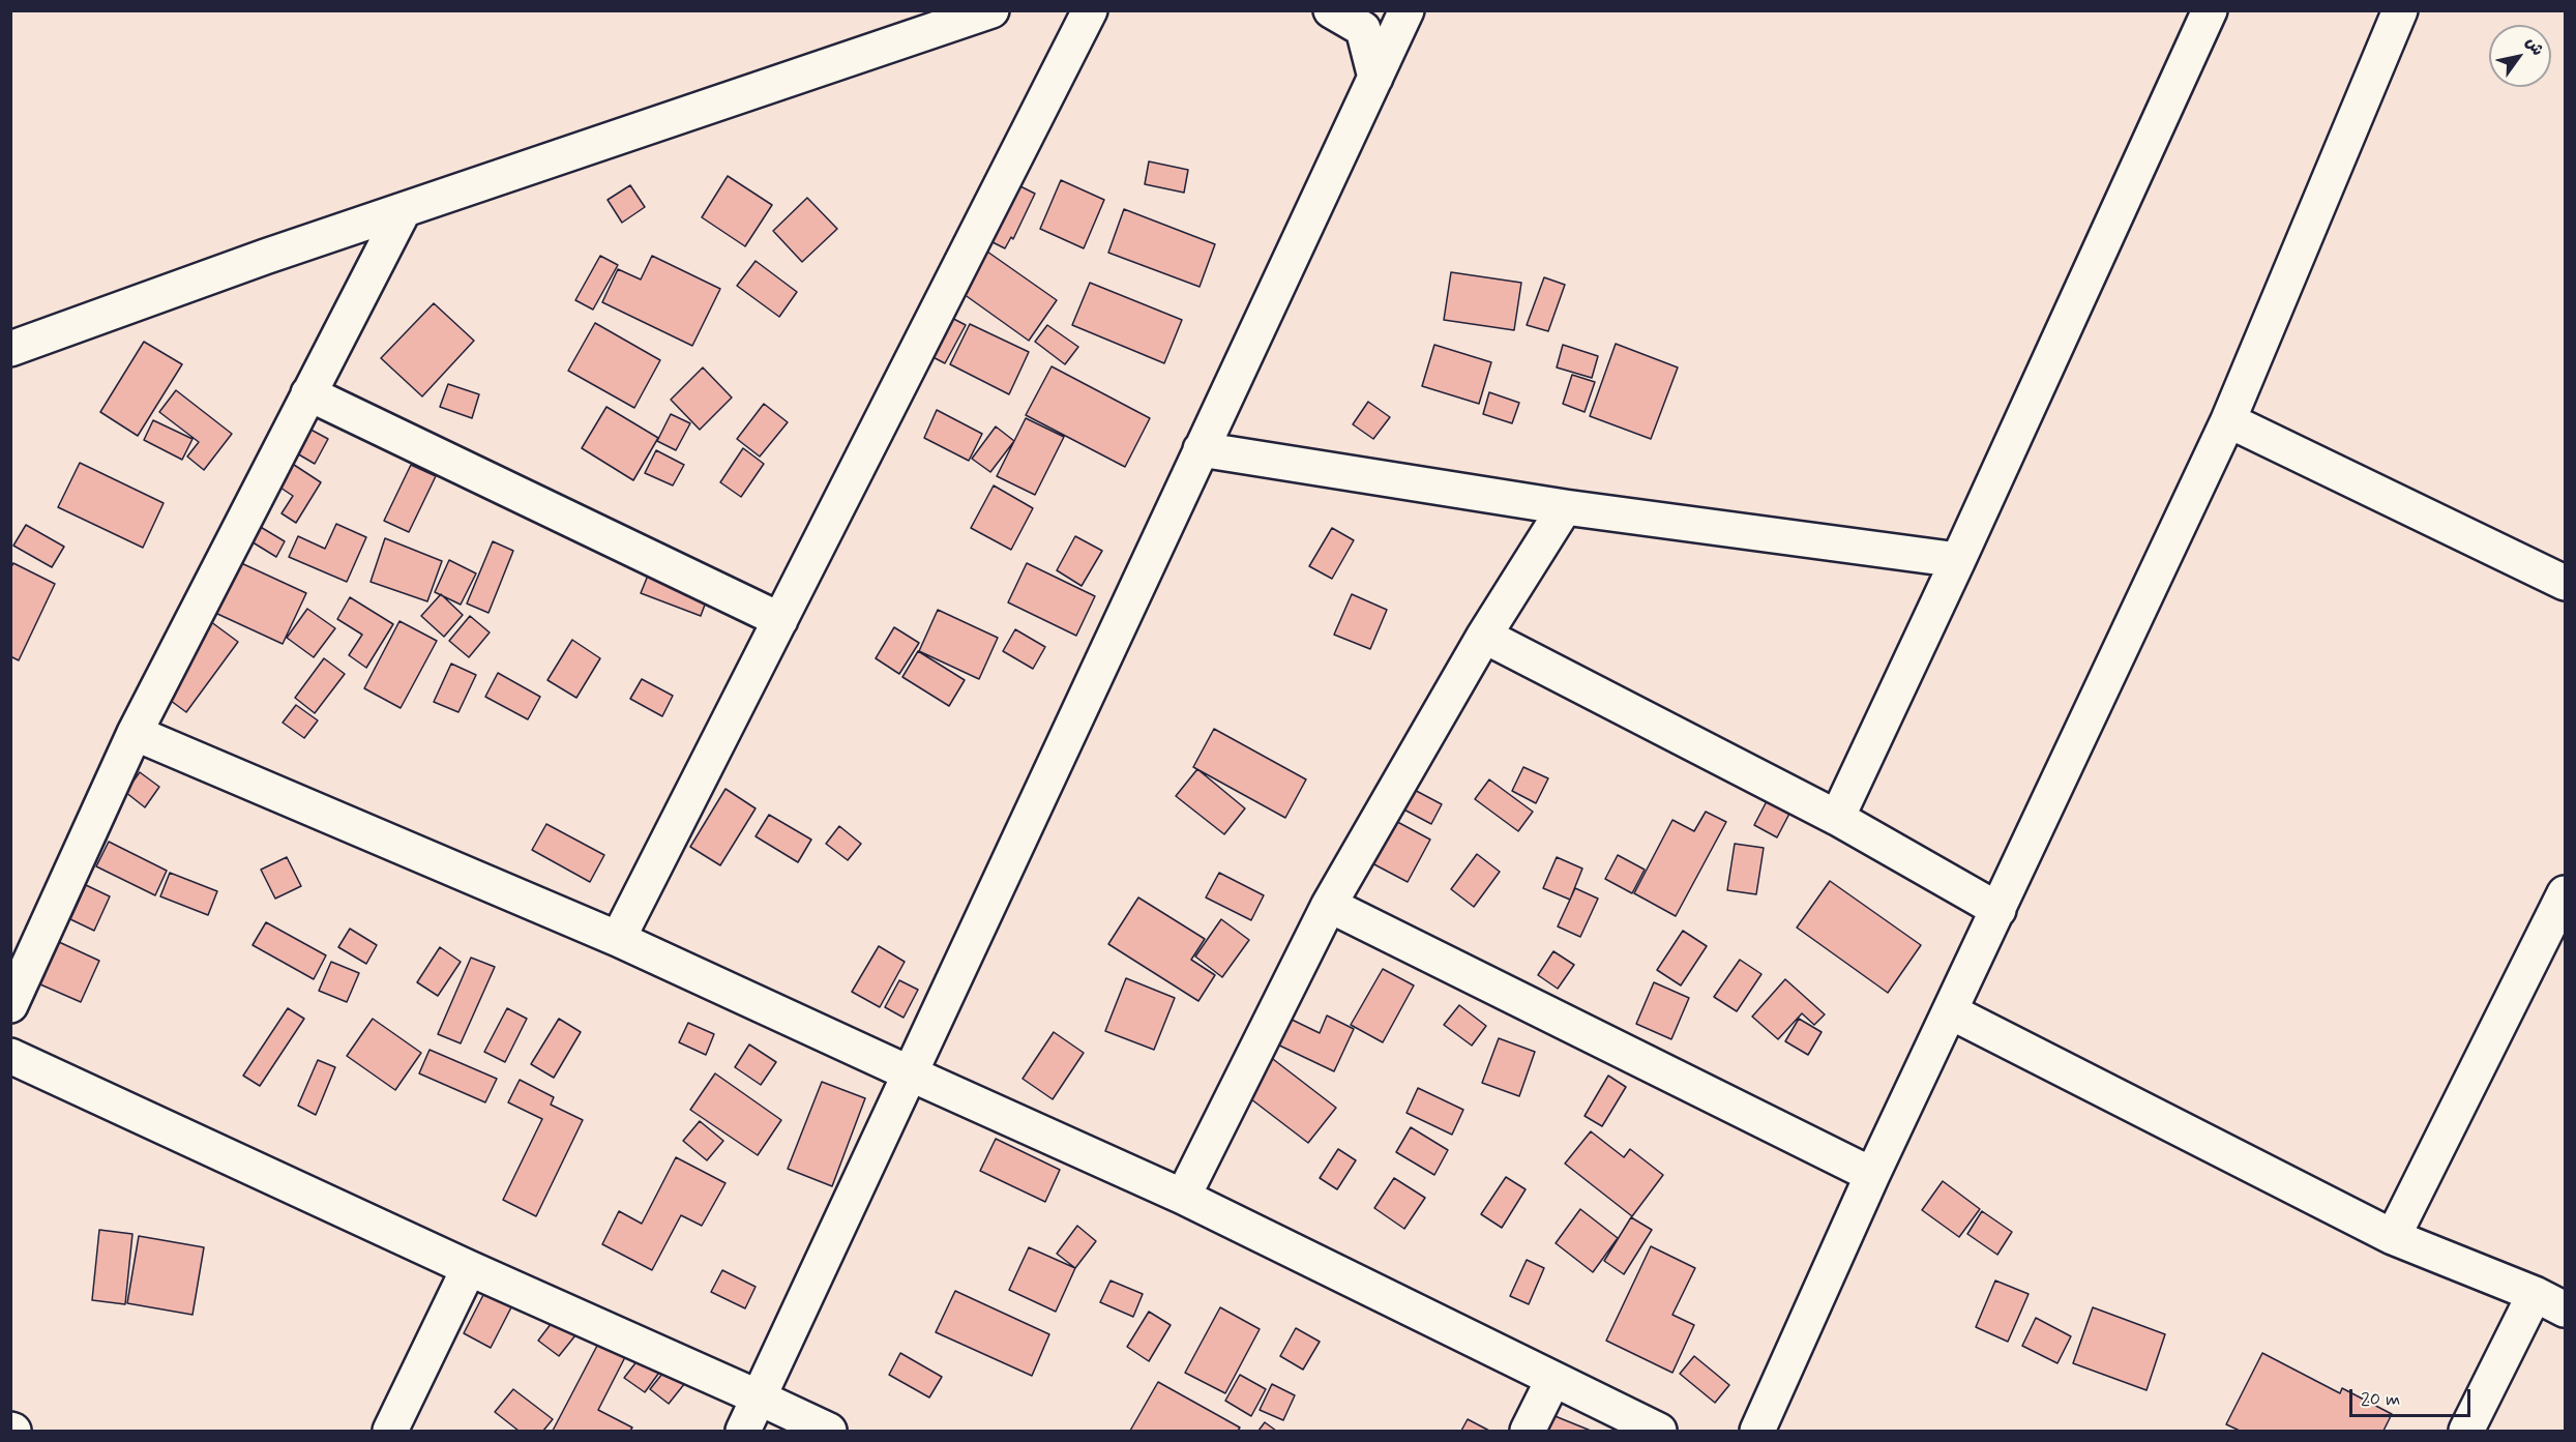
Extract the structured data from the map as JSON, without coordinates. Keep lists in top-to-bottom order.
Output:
{
  "scale_bar": "20 m",
  "north": "top right"
}
